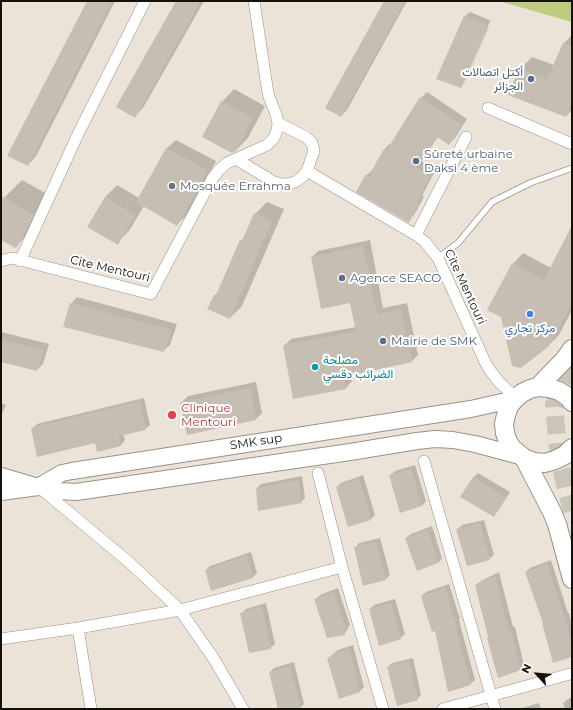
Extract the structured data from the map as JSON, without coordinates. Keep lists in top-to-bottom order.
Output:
{
  "streets": {
    "main road": ["SMK sup"],
    "street": ["Cite Mentouri"]
  },
  "crossings": [
    ["Cite Mentouri", "SMK sup"]
  ],
  "places": [
    "أكتل اتصالات الجزائر",
    "Sûreté urbaine Daksi 4 ème",
    "Mosquée Errahma",
    "Agence SEACO",
    "مركز تجاري",
    "Mairie de SMK",
    "مصلحة الضرائب دقسي",
    "Clinique Mentouri"
  ],
  "north": "top left"
}
